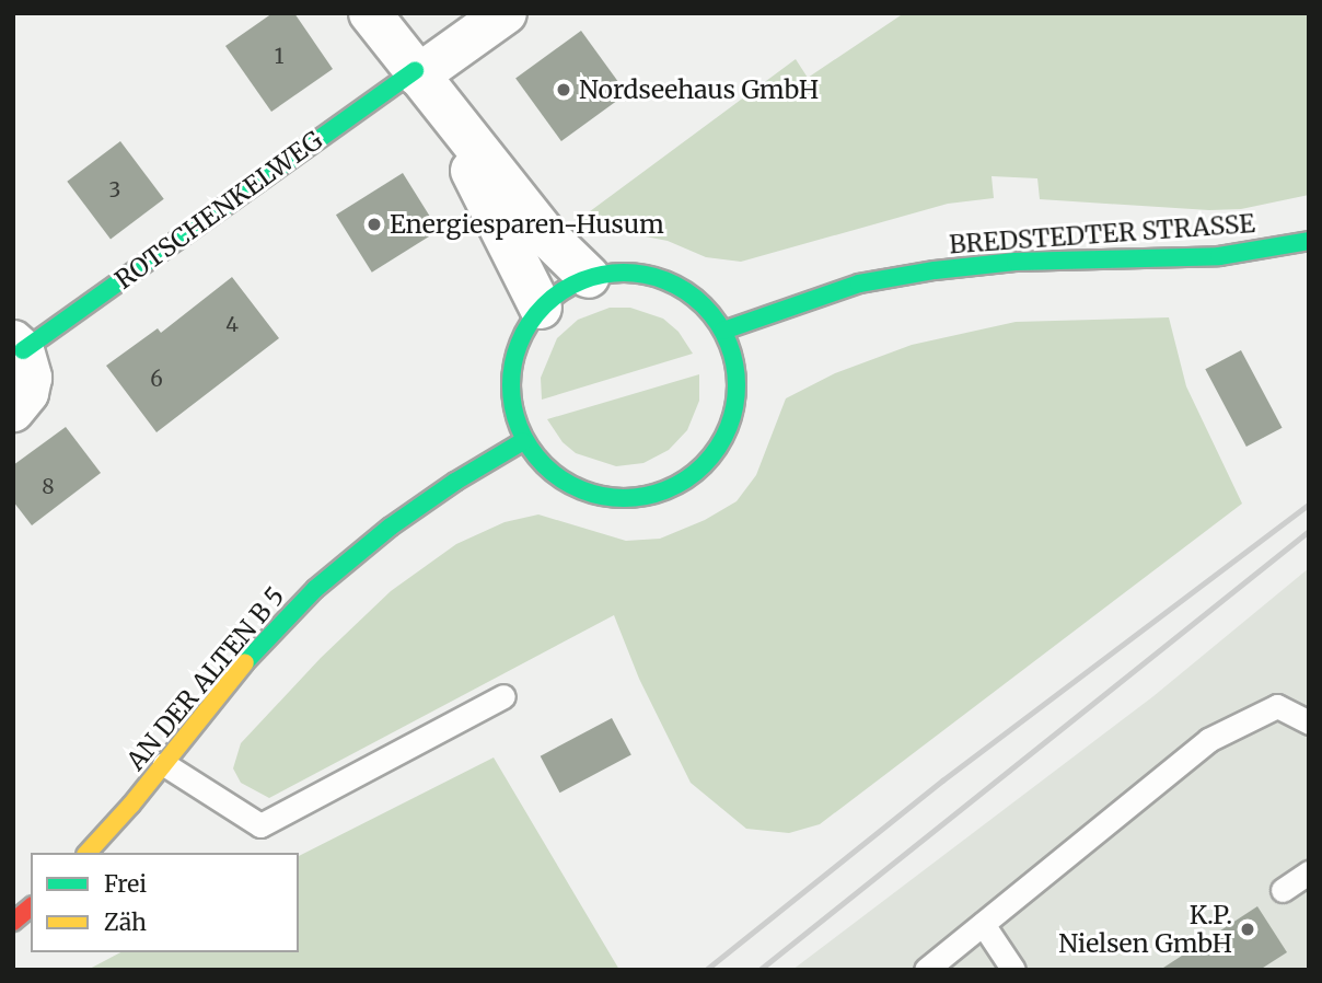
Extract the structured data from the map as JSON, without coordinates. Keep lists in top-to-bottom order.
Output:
{
  "streets": {
    "main road": ["ROTSCHENKELWEG", "BREDSTEDTER STRASSE", "AN DER ALTEN B 5"]
  },
  "crossings": [
    ["BREDSTEDTER STRASSE", "AN DER ALTEN B 5"]
  ],
  "places": ["Nordseehaus GmbH", "Energiesparen-Husum", "K.P. Nielsen GmbH"],
  "house_numbers": [
    "1",
    "3",
    "4",
    "6",
    "8"
  ],
  "legend": ["Frei", "Zäh"]
}
